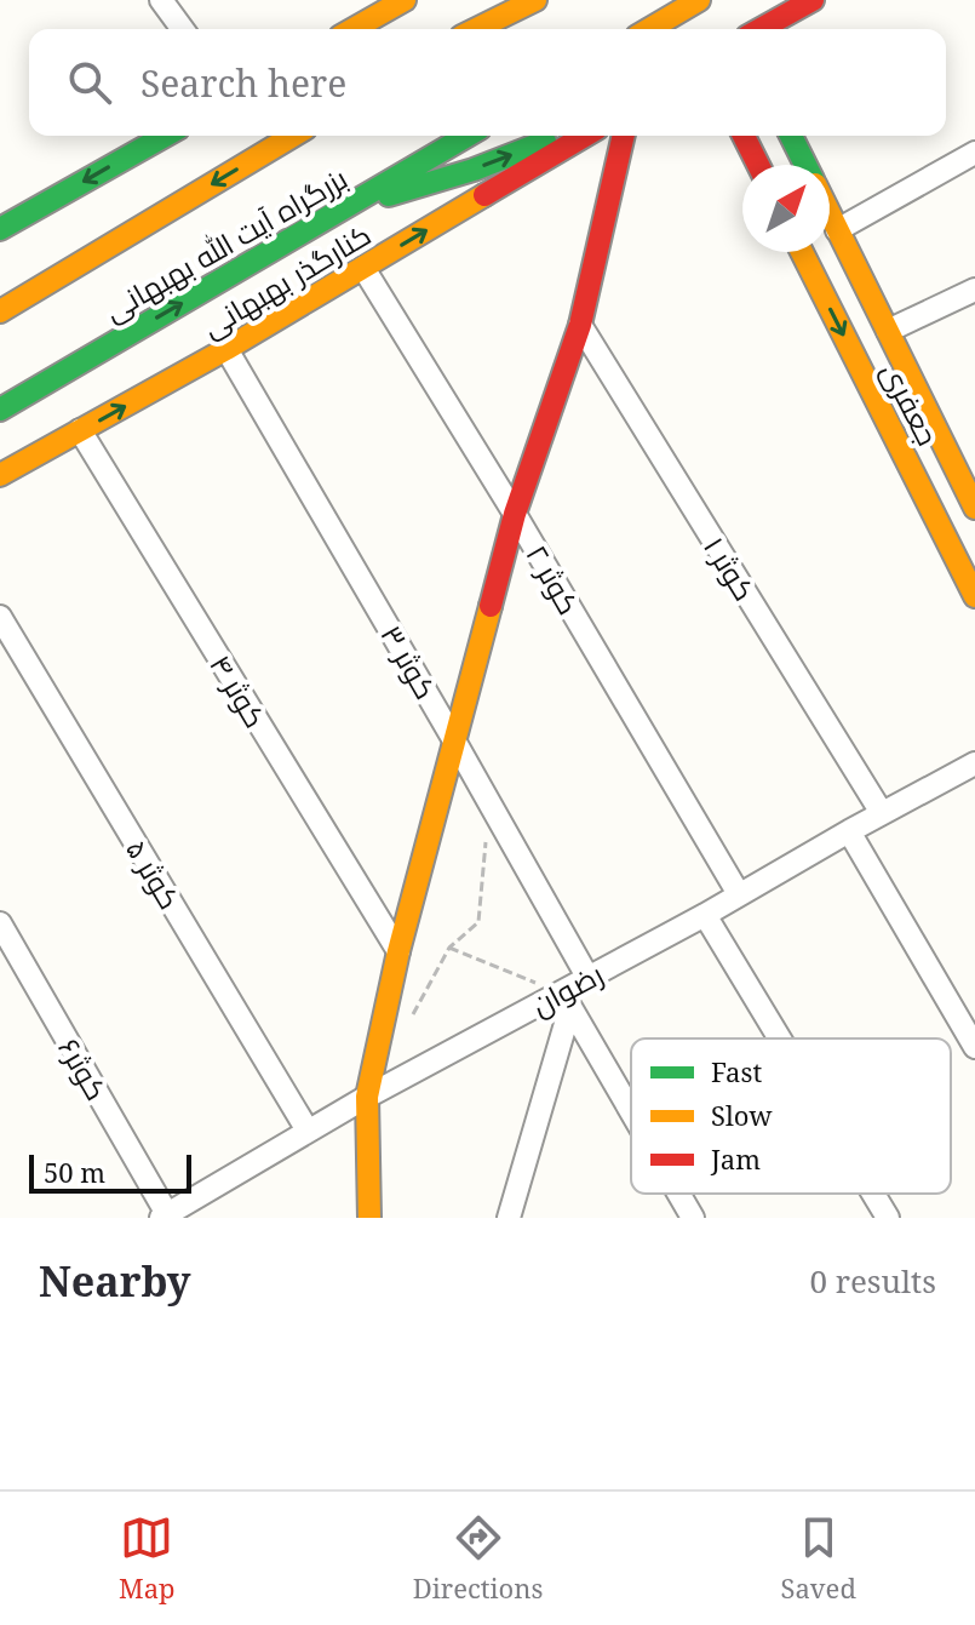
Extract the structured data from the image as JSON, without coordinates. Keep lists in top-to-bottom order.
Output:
{
  "streets": {
    "main road": ["بزرگراه آیت الله بهبهانی", "کنارگذر بهبهانی", "جعفری"],
    "street": [
      "کوثر ۱",
      "کوثر ۲",
      "کوثر ۳",
      "کوثر ۴",
      "کوثر ۵",
      "رضوان",
      "کوثر۶"
    ]
  },
  "crossings": [
    ["بزرگراه آیت الله بهبهانی", "کنارگذر بهبهانی"],
    ["کنارگذر بهبهانی", "کوثر ۲"],
    ["کنارگذر بهبهانی", "کوثر ۳"],
    ["کنارگذر بهبهانی", "کوثر ۴"],
    ["کوثر ۱", "رضوان"],
    ["کوثر ۲", "رضوان"],
    ["کوثر ۳", "رضوان"],
    ["کوثر ۵", "رضوان"],
    ["رضوان", "کوثر۶"]
  ],
  "one_way": ["کنارگذر بهبهانی"],
  "legend": ["Fast", "Slow", "Jam"],
  "scale_bar": "50 m",
  "north": "top right",
  "page": {
    "search": "Search here",
    "scale": "50 m",
    "heading": ["Nearby", "0 results"],
    "nav": ["Map", "Directions", "Saved"]
  }
}
